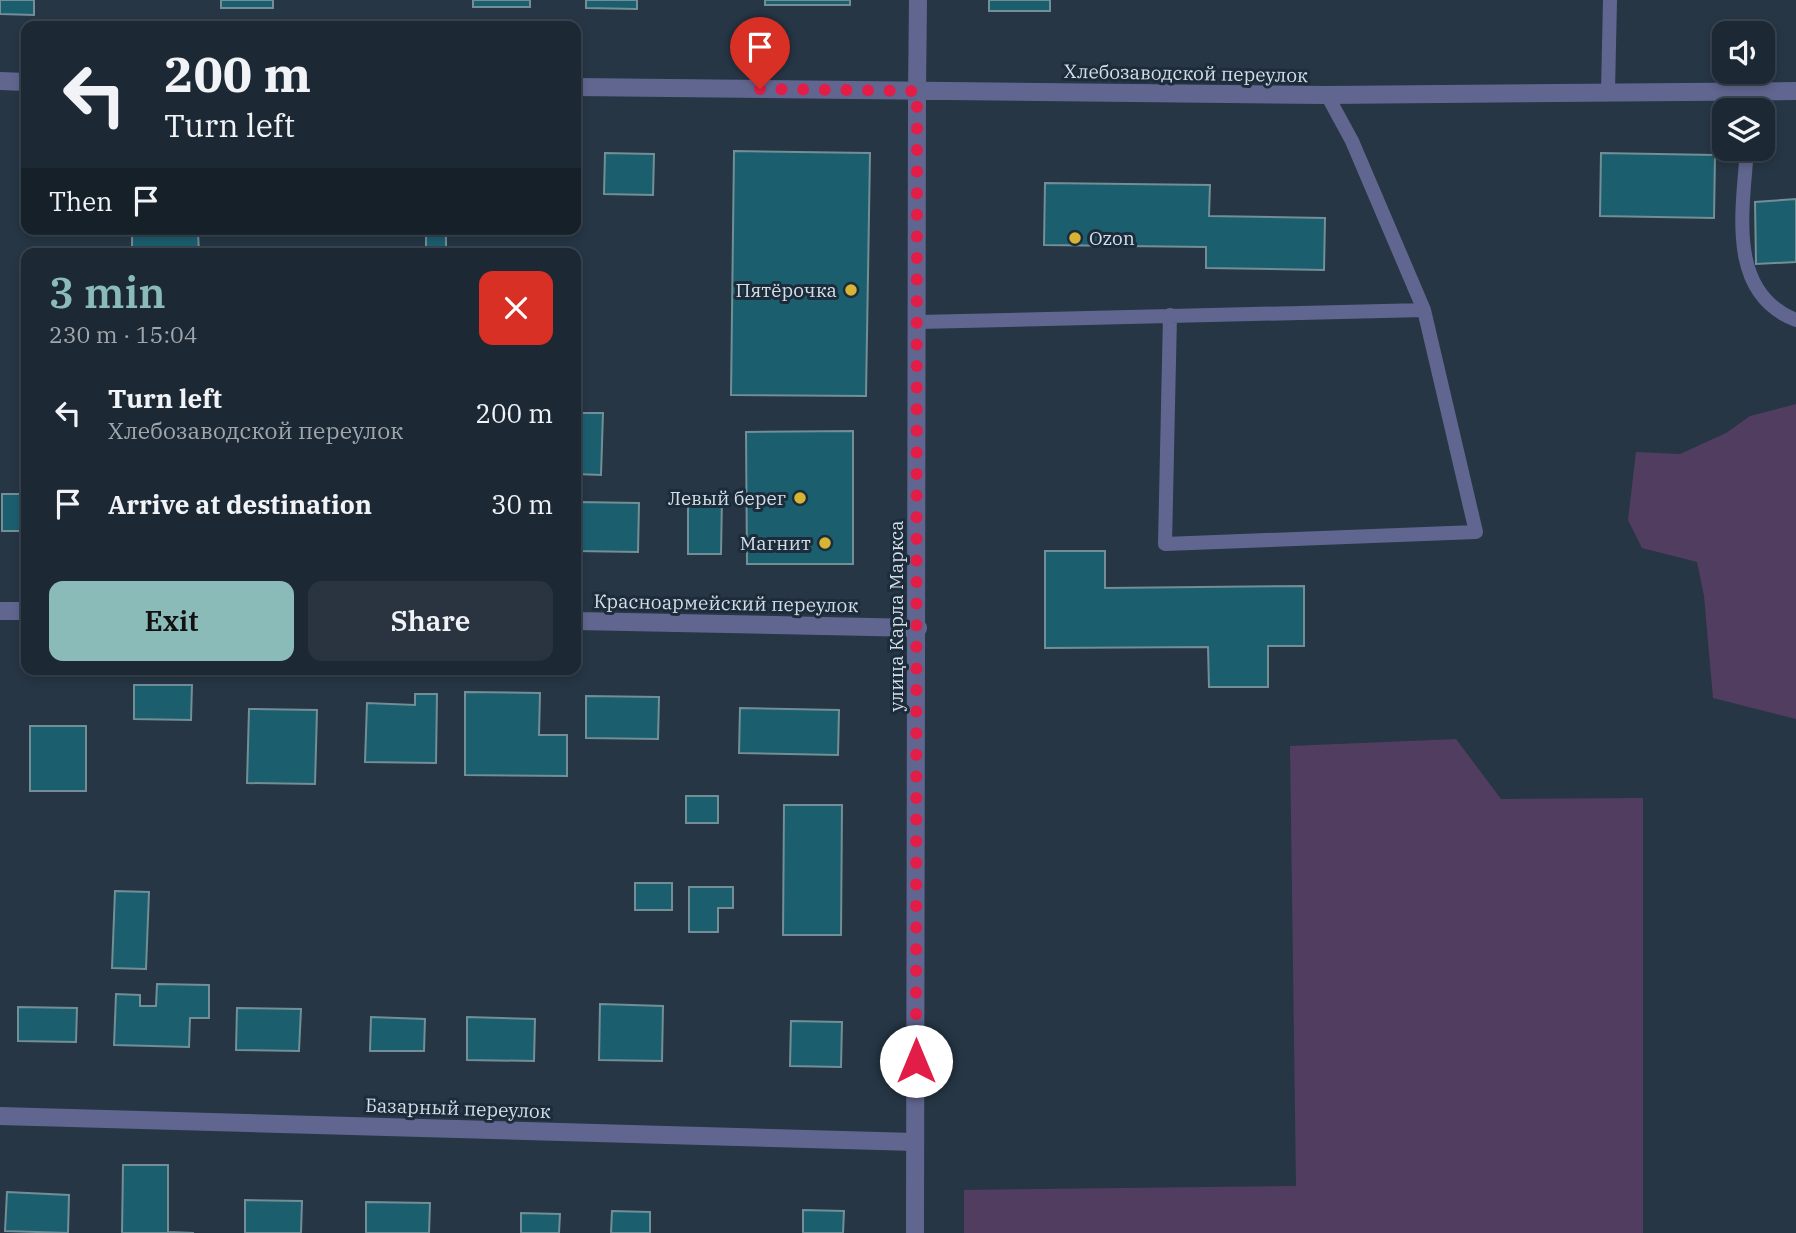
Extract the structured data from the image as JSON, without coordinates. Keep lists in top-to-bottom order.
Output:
{
  "streets": {
    "street": [
      "Хлебозаводской переулок",
      "Красноармейский переулок",
      "улица Карла Маркса",
      "Базарный переулок"
    ]
  },
  "crossings": [
    ["Хлебозаводской переулок", "улица Карла Маркса"],
    ["Красноармейский переулок", "улица Карла Маркса"],
    ["улица Карла Маркса", "Базарный переулок"]
  ],
  "places": [
    "Ozon",
    "Пятёрочка",
    "Левый берег",
    "Магнит"
  ],
  "page": {
    "turn": ["200 m", "Turn left"],
    "then": "Then",
    "heading": ["3 min", "230 m · 15:04"],
    "list": [
      {
        "name": "Turn left",
        "note": "Хлебозаводской переулок",
        "value": "200 m"
      },
      {
        "name": "Arrive at destination",
        "value": "30 m"
      }
    ],
    "buttons": ["Exit", "Share"]
  }
}
